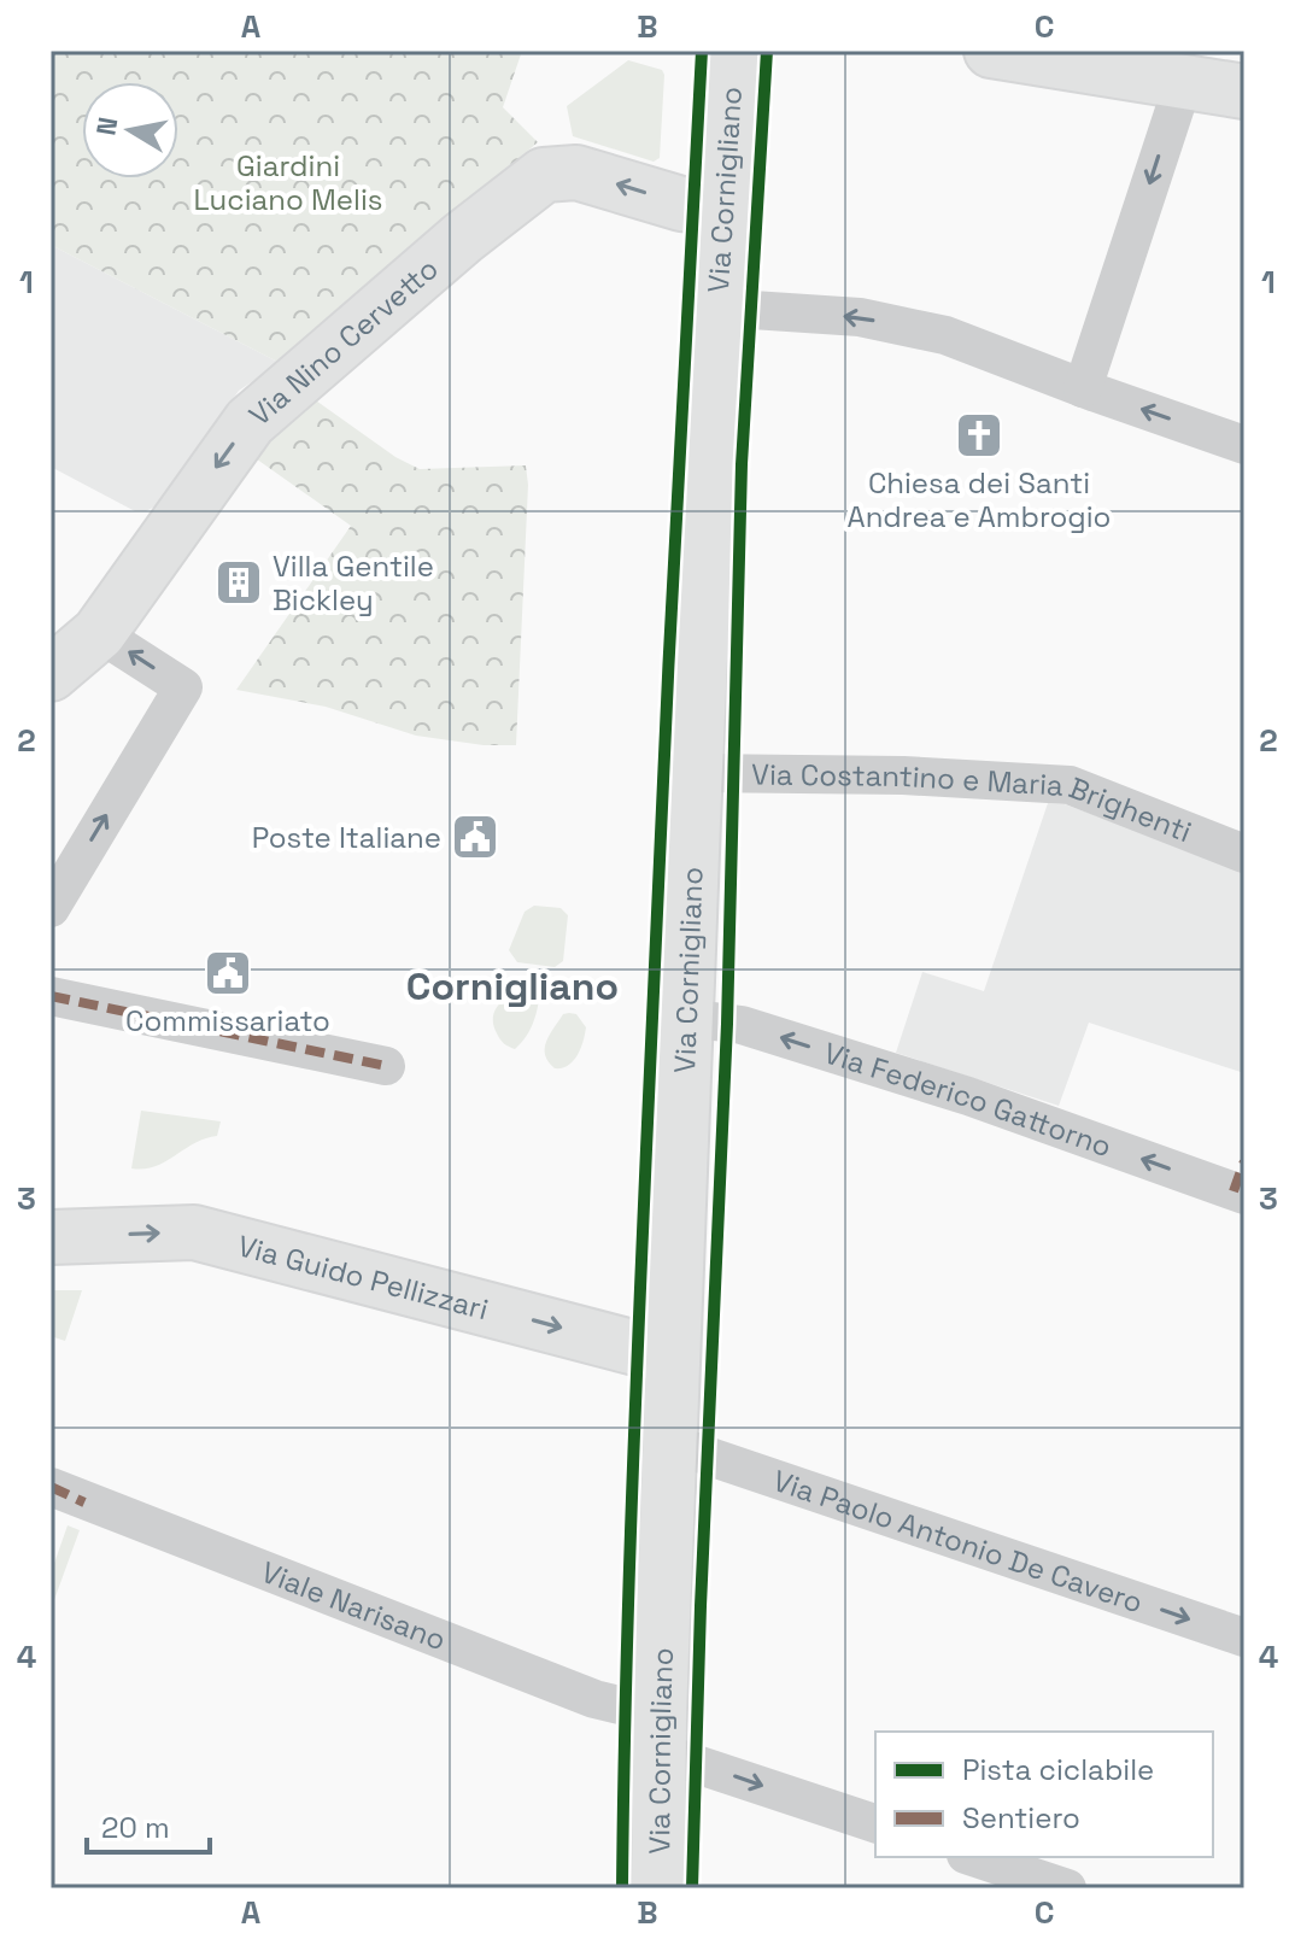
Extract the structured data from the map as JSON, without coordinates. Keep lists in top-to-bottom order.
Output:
{
  "streets": {
    "main road": ["Via Cornigliano", "Via Nino Cervetto", "Via Guido Pellizzari"],
    "street": [
      "Via Costantino e Maria Brighenti",
      "Via Federico Gattorno",
      "Via Paolo Antonio De Cavero",
      "Viale Narisano"
    ]
  },
  "crossings": [
    ["Via Cornigliano", "Via Nino Cervetto"],
    ["Via Cornigliano", "Via Costantino e Maria Brighenti"],
    ["Via Cornigliano", "Via Federico Gattorno"],
    ["Via Cornigliano", "Via Guido Pellizzari"],
    ["Via Cornigliano", "Via Paolo Antonio De Cavero"],
    ["Via Cornigliano", "Viale Narisano"]
  ],
  "one_way": [
    "Via Nino Cervetto",
    "Via Federico Gattorno",
    "Via Guido Pellizzari",
    "Via Paolo Antonio De Cavero"
  ],
  "districts": ["Cornigliano"],
  "parks": ["Giardini Luciano Melis"],
  "places": {
    "church": ["Chiesa dei Santi Andrea e Ambrogio"],
    "building": ["Villa Gentile Bickley"],
    "public building": ["Poste Italiane", "Commissariato"]
  },
  "legend": ["Pista ciclabile", "Sentiero"],
  "scale_bar": "20 m",
  "north": "left",
  "grid": {
    "columns": ["A", "B", "C"],
    "rows": [
      "1",
      "2",
      "3",
      "4"
    ]
  }
}
